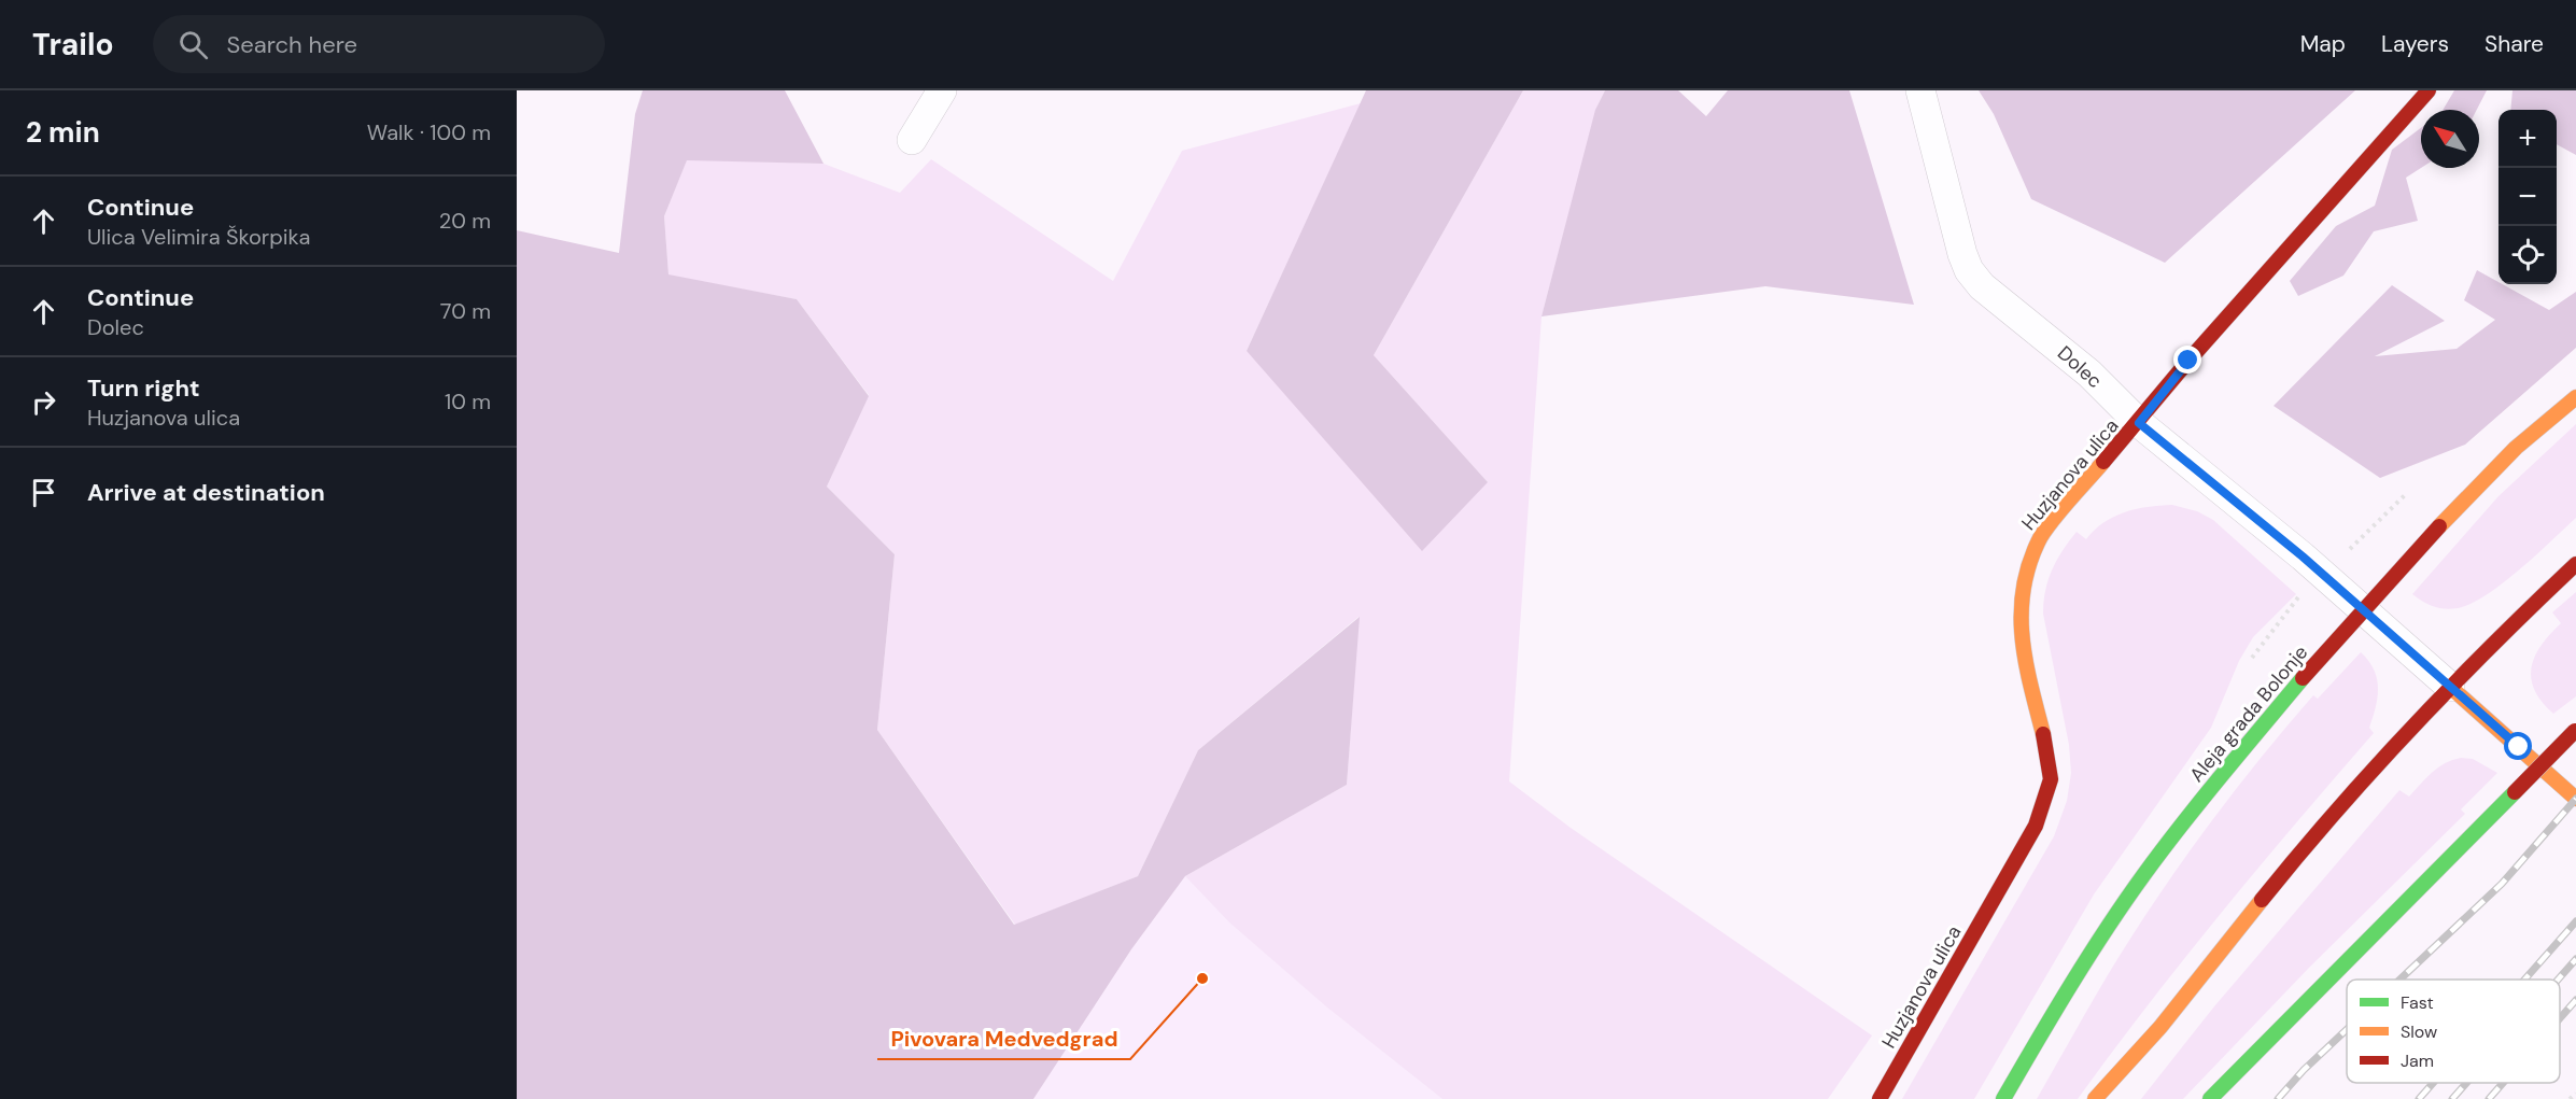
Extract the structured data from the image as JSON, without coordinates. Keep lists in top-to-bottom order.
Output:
{
  "streets": {
    "main road": ["Huzjanova ulica", "Aleja grada Bolonje"],
    "street": ["Dolec"]
  },
  "crossings": [
    ["Dolec", "Huzjanova ulica"]
  ],
  "places": ["Pivovara Medvedgrad"],
  "legend": ["Fast", "Slow", "Jam"],
  "north": "top left",
  "page": {
    "header": "Trailo",
    "search": "Search here",
    "nav": ["Map", "Layers", "Share"],
    "heading": ["2 min", "Walk · 100 m"],
    "map_buttons": ["+", "−"],
    "list": [
      ["Continue", "Ulica Velimira Škorpika", "20 m"],
      ["Continue", "Dolec", "70 m"],
      ["Turn right", "Huzjanova ulica", "10 m"],
      "Arrive at destination"
    ]
  }
}
